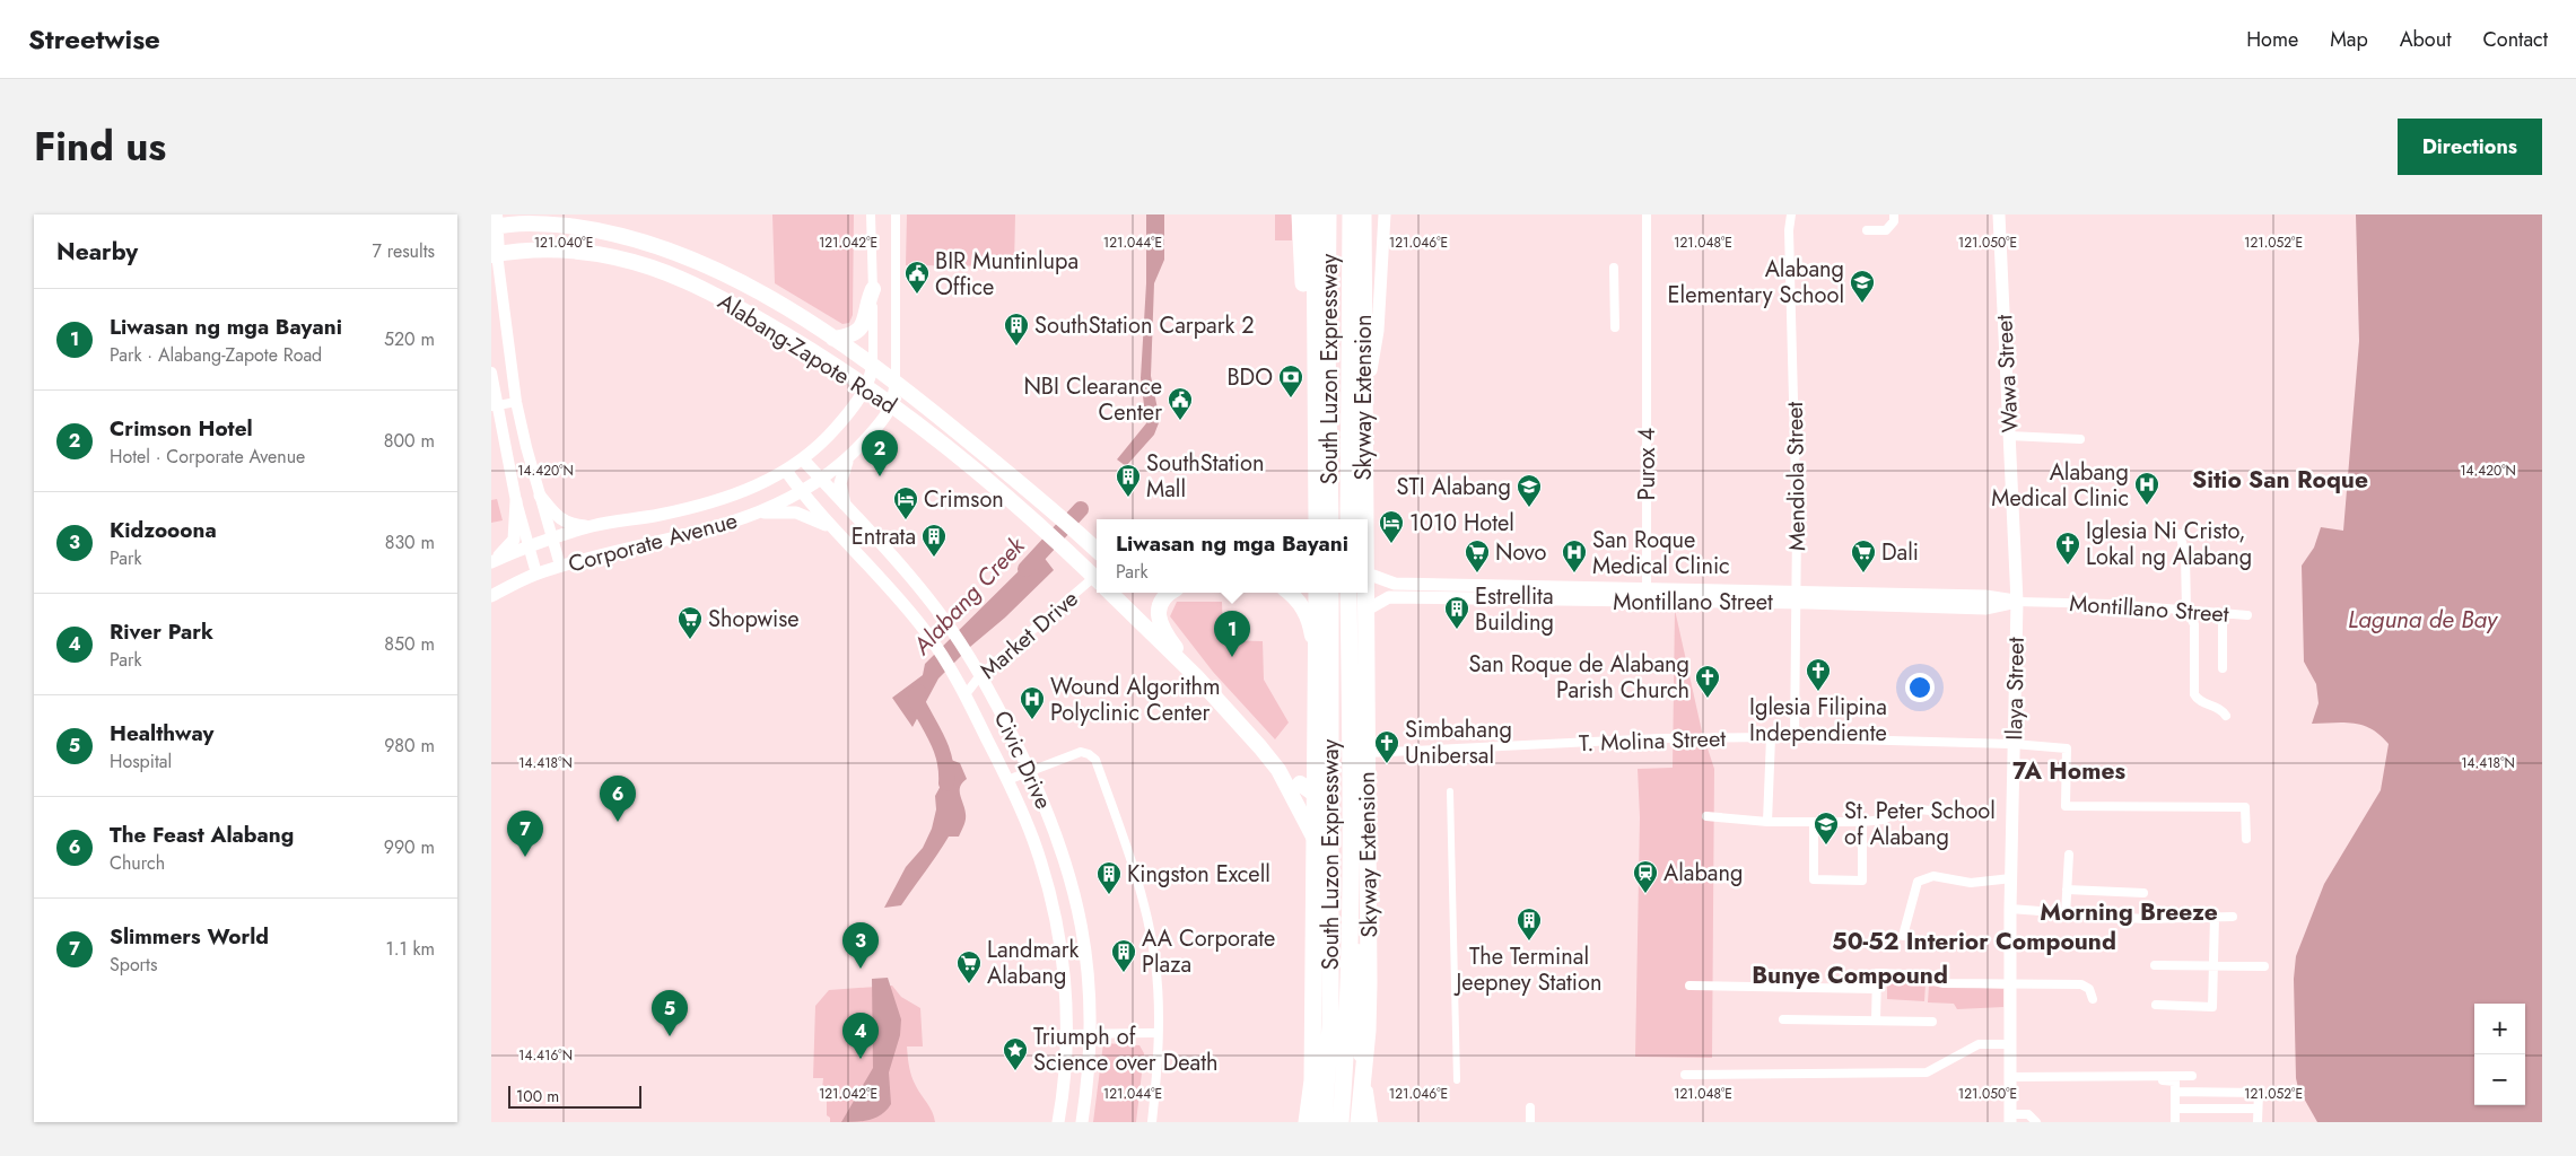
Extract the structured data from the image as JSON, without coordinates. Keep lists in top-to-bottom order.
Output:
{
  "streets": {
    "highway": ["Alabang-Zapote Road", "South Luzon Expressway", "Skyway Extension"],
    "main road": [
      "Wawa Street",
      "Corporate Avenue",
      "Montillano Street",
      "Ilaya Street",
      "Civic Drive"
    ],
    "street": [
      "Purox 4",
      "Mendiola Street",
      "Market Drive",
      "T. Molina Street"
    ]
  },
  "crossings": [
    ["Alabang-Zapote Road", "Corporate Avenue"],
    ["Wawa Street", "Montillano Street"],
    ["Wawa Street", "Ilaya Street"],
    ["Purox 4", "Montillano Street"],
    ["Mendiola Street", "Montillano Street"],
    ["Mendiola Street", "T. Molina Street"],
    ["Corporate Avenue", "Civic Drive"],
    ["Montillano Street", "Ilaya Street"],
    ["Market Drive", "Civic Drive"],
    ["Ilaya Street", "T. Molina Street"]
  ],
  "districts": [
    "Sitio San Roque",
    "7A Homes",
    "Morning Breeze",
    "50-52 Interior Compound",
    "Bunye Compound"
  ],
  "water": ["Alabang Creek", "Laguna de Bay"],
  "places": {
    "public building": ["BIR Muntinlupa Office", "NBI Clearance Center"],
    "school or university": ["Alabang Elementary School", "STI Alabang", "St. Peter School of Alabang"],
    "building": [
      "SouthStation Carpark 2",
      "SouthStation Mall",
      "Entrata",
      "Estrellita Building",
      "Kingston Excell",
      "The Terminal Jeepney Station",
      "AA Corporate Plaza"
    ],
    "bank": ["BDO"],
    "hospital": ["Alabang Medical Clinic", "San Roque Medical Clinic", "Wound Algorithm Polyclinic Center"],
    "hotel": ["Crimson", "1010 Hotel"],
    "church": [
      "Iglesia Ni Cristo, Lokal ng Alabang",
      "Iglesia Filipina Independiente",
      "San Roque de Alabang Parish Church",
      "Simbahang Unibersal"
    ],
    "supermarket": [
      "Novo",
      "Dali",
      "Shopwise",
      "Landmark Alabang"
    ],
    "station": ["Alabang"],
    "place": ["Triumph of Science over Death"]
  },
  "scale_bar": "100 m",
  "page": {
    "header": "Streetwise",
    "nav": [
      "Home",
      "Map",
      "About",
      "Contact"
    ],
    "title": "Find us",
    "buttons": "Directions",
    "heading": ["Nearby", "7 results"],
    "list": [
      {
        "mark": "1",
        "name": "Liwasan ng mga Bayani",
        "note": "Park · Alabang-Zapote Road",
        "value": "520 m"
      },
      {
        "mark": "2",
        "name": "Crimson Hotel",
        "note": "Hotel · Corporate Avenue",
        "value": "800 m"
      },
      {
        "mark": "3",
        "name": "Kidzooona",
        "note": "Park",
        "value": "830 m"
      },
      {
        "mark": "4",
        "name": "River Park",
        "note": "Park",
        "value": "850 m"
      },
      {
        "mark": "5",
        "name": "Healthway",
        "note": "Hospital",
        "value": "980 m"
      },
      {
        "mark": "6",
        "name": "The Feast Alabang",
        "note": "Church",
        "value": "990 m"
      },
      {
        "mark": "7",
        "name": "Slimmers World",
        "note": "Sports",
        "value": "1.1 km"
      }
    ],
    "pins": [
      "2",
      "1",
      "6",
      "7",
      "3",
      "5",
      "4"
    ],
    "popup": ["Liwasan ng mga Bayani", "Park"],
    "map_buttons": ["+", "−"],
    "scale": "100 m"
  },
  "coordinates": [
    "121.040°E",
    "121.042°E",
    "121.044°E",
    "121.046°E",
    "121.048°E",
    "121.050°E",
    "121.052°E",
    "14.420°N",
    "14.418°N",
    "14.416°N"
  ]
}
